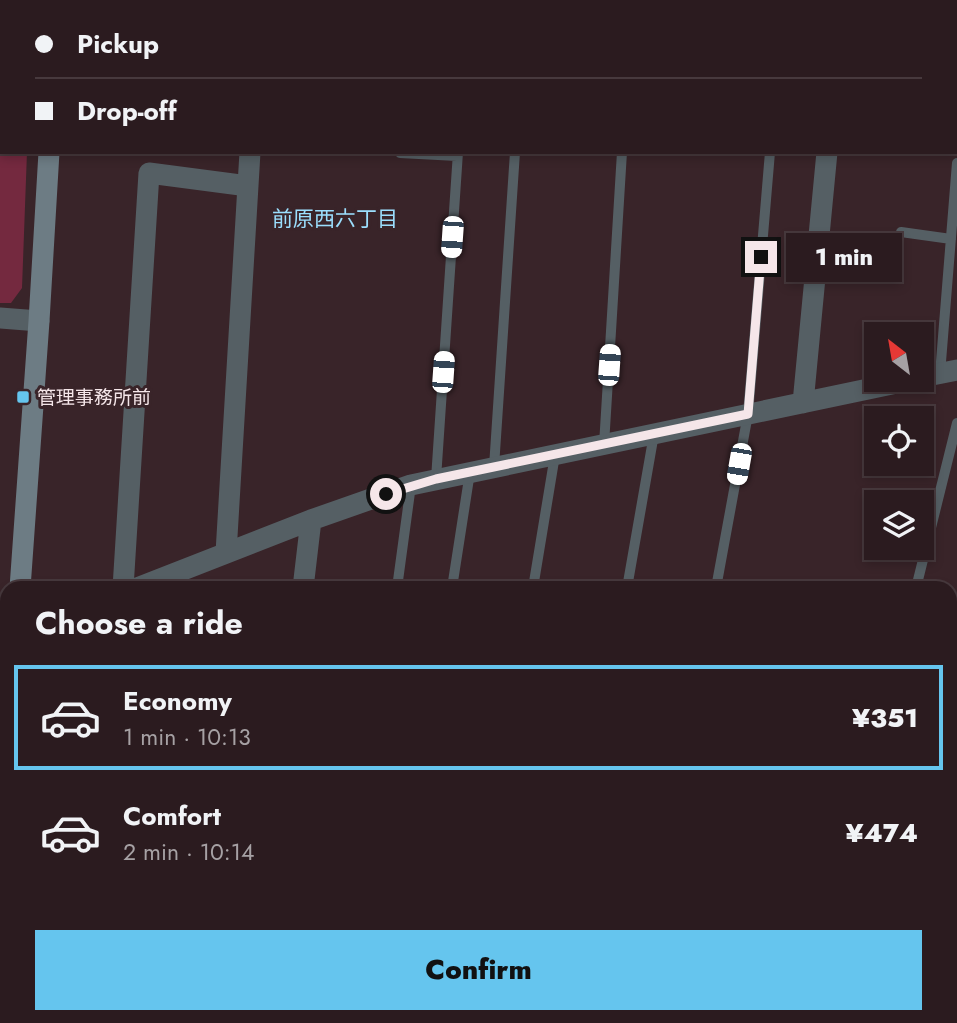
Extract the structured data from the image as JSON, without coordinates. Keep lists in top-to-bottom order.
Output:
{
  "districts": ["前原西六丁目"],
  "places": {
    "transit": ["管理事務所前"]
  },
  "north": "top left",
  "page": {
    "banner": ["Pickup", "Drop-off"],
    "bubble": "1 min",
    "heading": "Choose a ride",
    "list": [
      {
        "name": "Economy",
        "note": "1 min · 10:13",
        "value": "¥351"
      },
      {
        "name": "Comfort",
        "note": "2 min · 10:14",
        "value": "¥474"
      }
    ],
    "buttons": "Confirm"
  }
}
